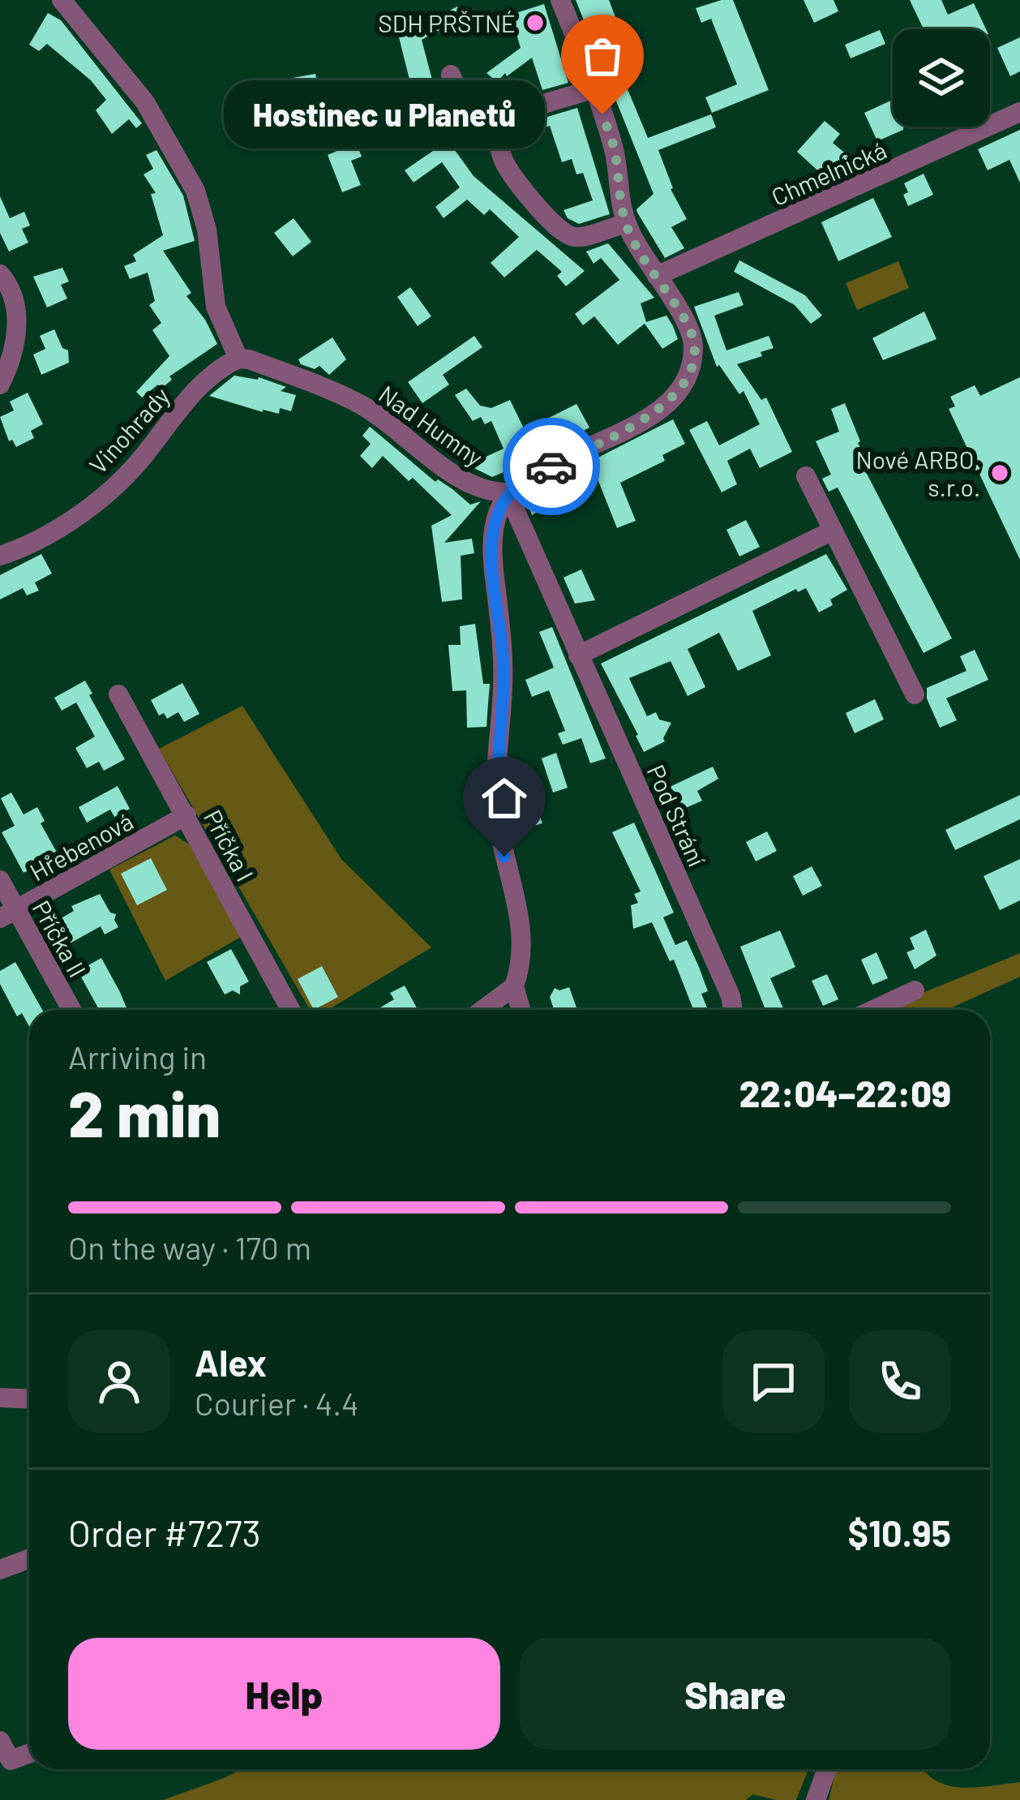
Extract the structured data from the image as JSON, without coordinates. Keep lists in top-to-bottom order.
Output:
{
  "streets": {
    "street": [
      "Chmelnická",
      "Nad Humny",
      "Vinohrady",
      "Pod Strání",
      "Příčka I",
      "Hřebenová",
      "Příčka II"
    ]
  },
  "crossings": [
    ["Nad Humny", "Vinohrady"],
    ["Nad Humny", "Pod Strání"],
    ["Příčka I", "Hřebenová"],
    ["Hřebenová", "Příčka II"]
  ],
  "places": ["SDH PRŠTNÉ", "Hostinec u Planetů", "Nové ARBO, s.r.o."],
  "page": {
    "bubble": "Hostinec u Planetů",
    "heading": ["2 min", "Arriving in", "22:04–22:09"],
    "panel": [
      "Alex",
      "Courier · 4.4",
      "Order #7273",
      "$10.95"
    ],
    "bar": "On the way · 170 m",
    "buttons": ["Help", "Share"]
  }
}
